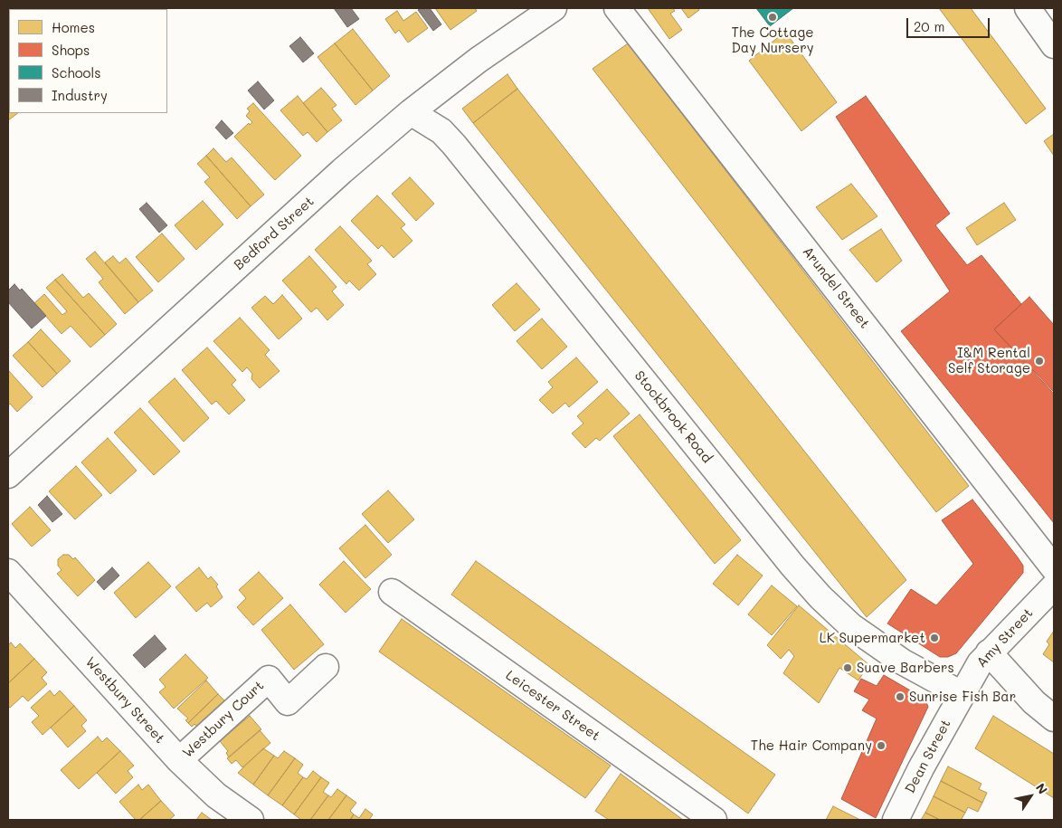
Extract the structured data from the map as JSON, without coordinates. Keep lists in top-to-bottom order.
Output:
{
  "streets": {
    "street": [
      "Bedford Street",
      "Arundel Street",
      "Stockbrook Road",
      "Amy Street",
      "Westbury Street",
      "Leicester Street",
      "Westbury Court",
      "Dean Street"
    ]
  },
  "crossings": [
    ["Bedford Street", "Stockbrook Road"],
    ["Stockbrook Road", "Amy Street"],
    ["Stockbrook Road", "Dean Street"],
    ["Amy Street", "Dean Street"],
    ["Westbury Street", "Westbury Court"]
  ],
  "places": [
    "The Cottage Day Nursery",
    "I&M Rental Self Storage",
    "LK Supermarket",
    "Suave Barbers",
    "Sunrise Fish Bar",
    "The Hair Company"
  ],
  "legend": [
    "Homes",
    "Shops",
    "Schools",
    "Industry"
  ],
  "scale_bar": "20 m",
  "north": "top right"
}
